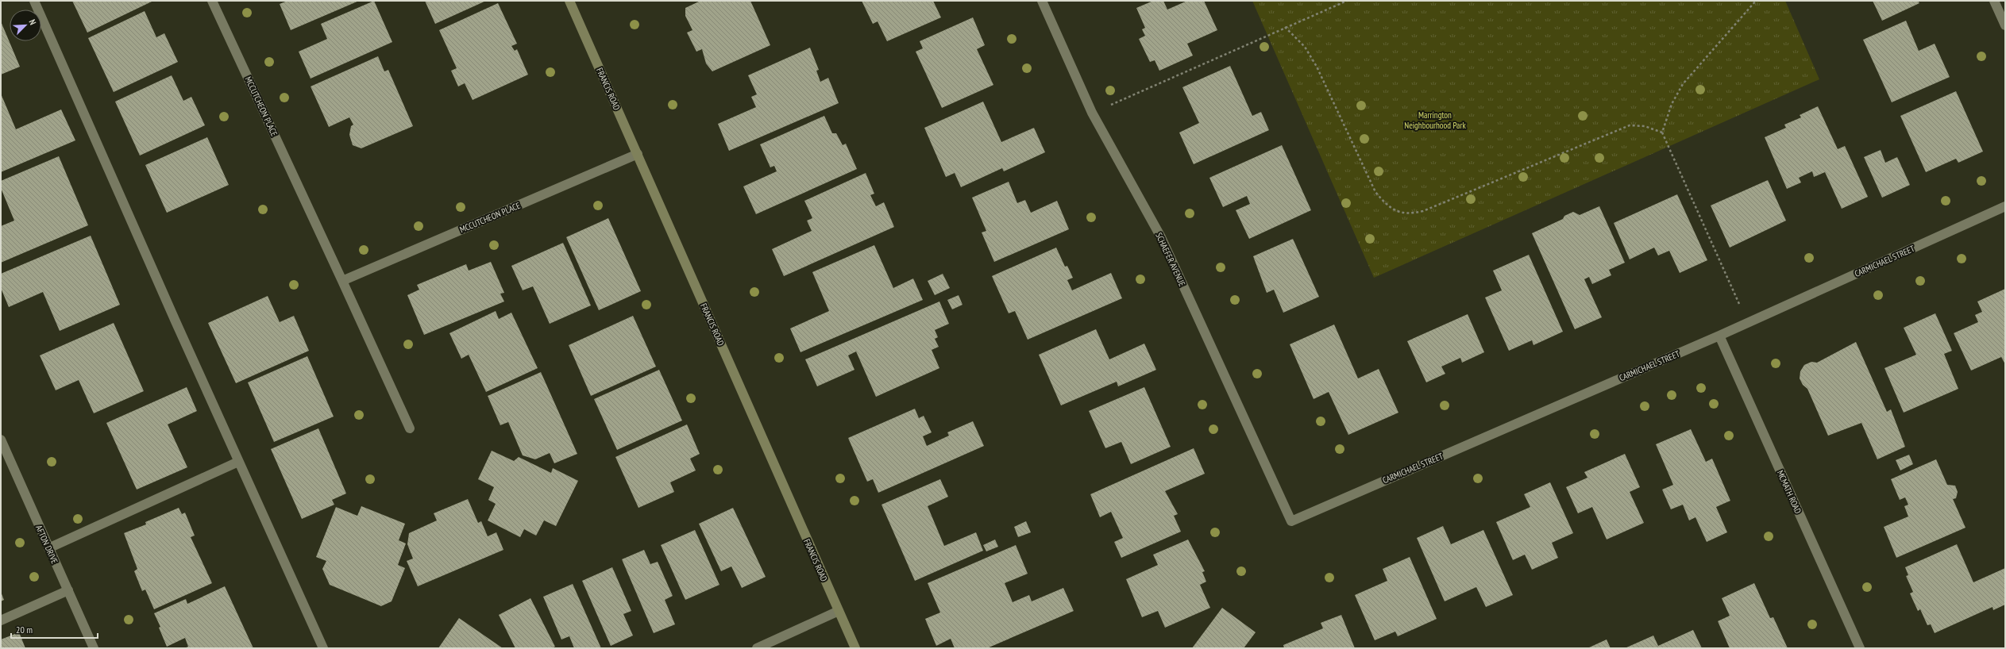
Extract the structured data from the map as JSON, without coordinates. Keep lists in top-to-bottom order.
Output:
{
  "streets": {
    "street": [
      "FRANCIS ROAD",
      "MCCUTCHEON PLACE",
      "SCHAEFER AVENUE",
      "CARMICHAEL STREET",
      "MCMATH ROAD",
      "AFTON DRIVE"
    ]
  },
  "crossings": [
    ["FRANCIS ROAD", "MCCUTCHEON PLACE"],
    ["SCHAEFER AVENUE", "CARMICHAEL STREET"],
    ["CARMICHAEL STREET", "MCMATH ROAD"]
  ],
  "parks": ["Marrington Neighbourhood Park"],
  "scale_bar": "20 m",
  "north": "top right"
}
